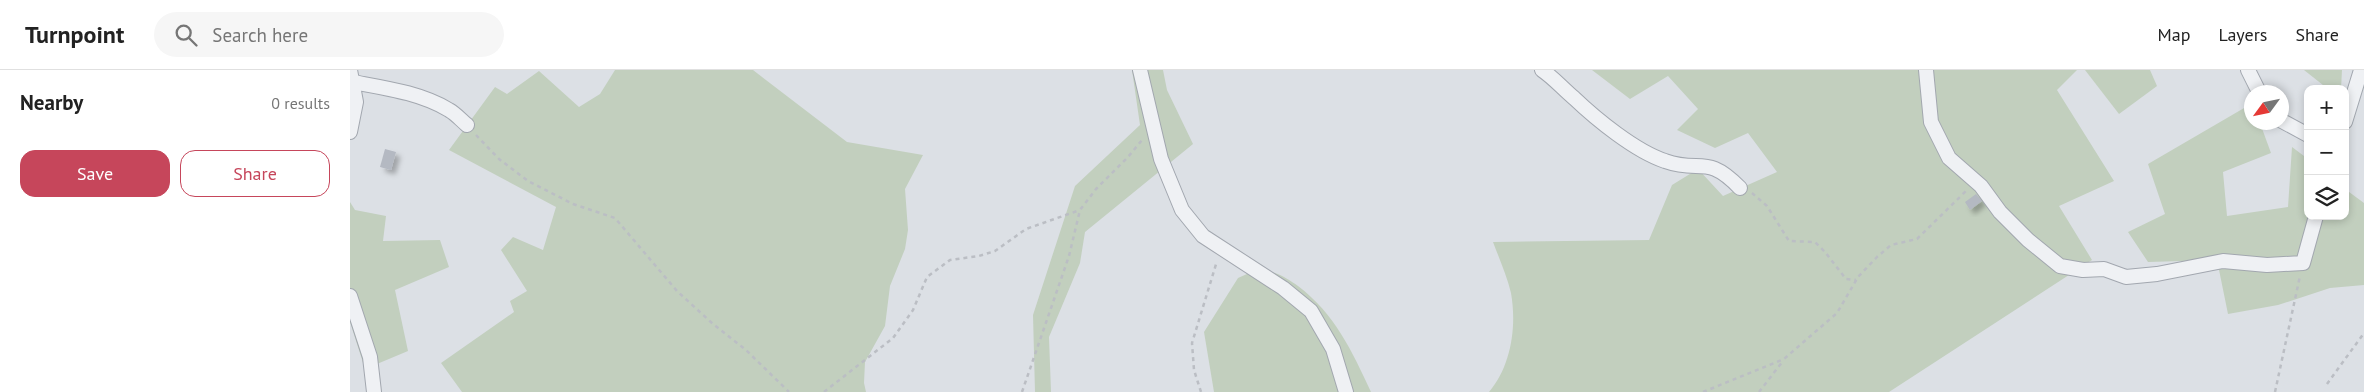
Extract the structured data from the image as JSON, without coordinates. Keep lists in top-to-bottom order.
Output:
{
  "north": "bottom left",
  "page": {
    "header": "Turnpoint",
    "search": "Search here",
    "nav": ["Map", "Layers", "Share"],
    "heading": ["Nearby", "0 results"],
    "map_buttons": ["+", "−"],
    "buttons": ["Save", "Share"]
  }
}
